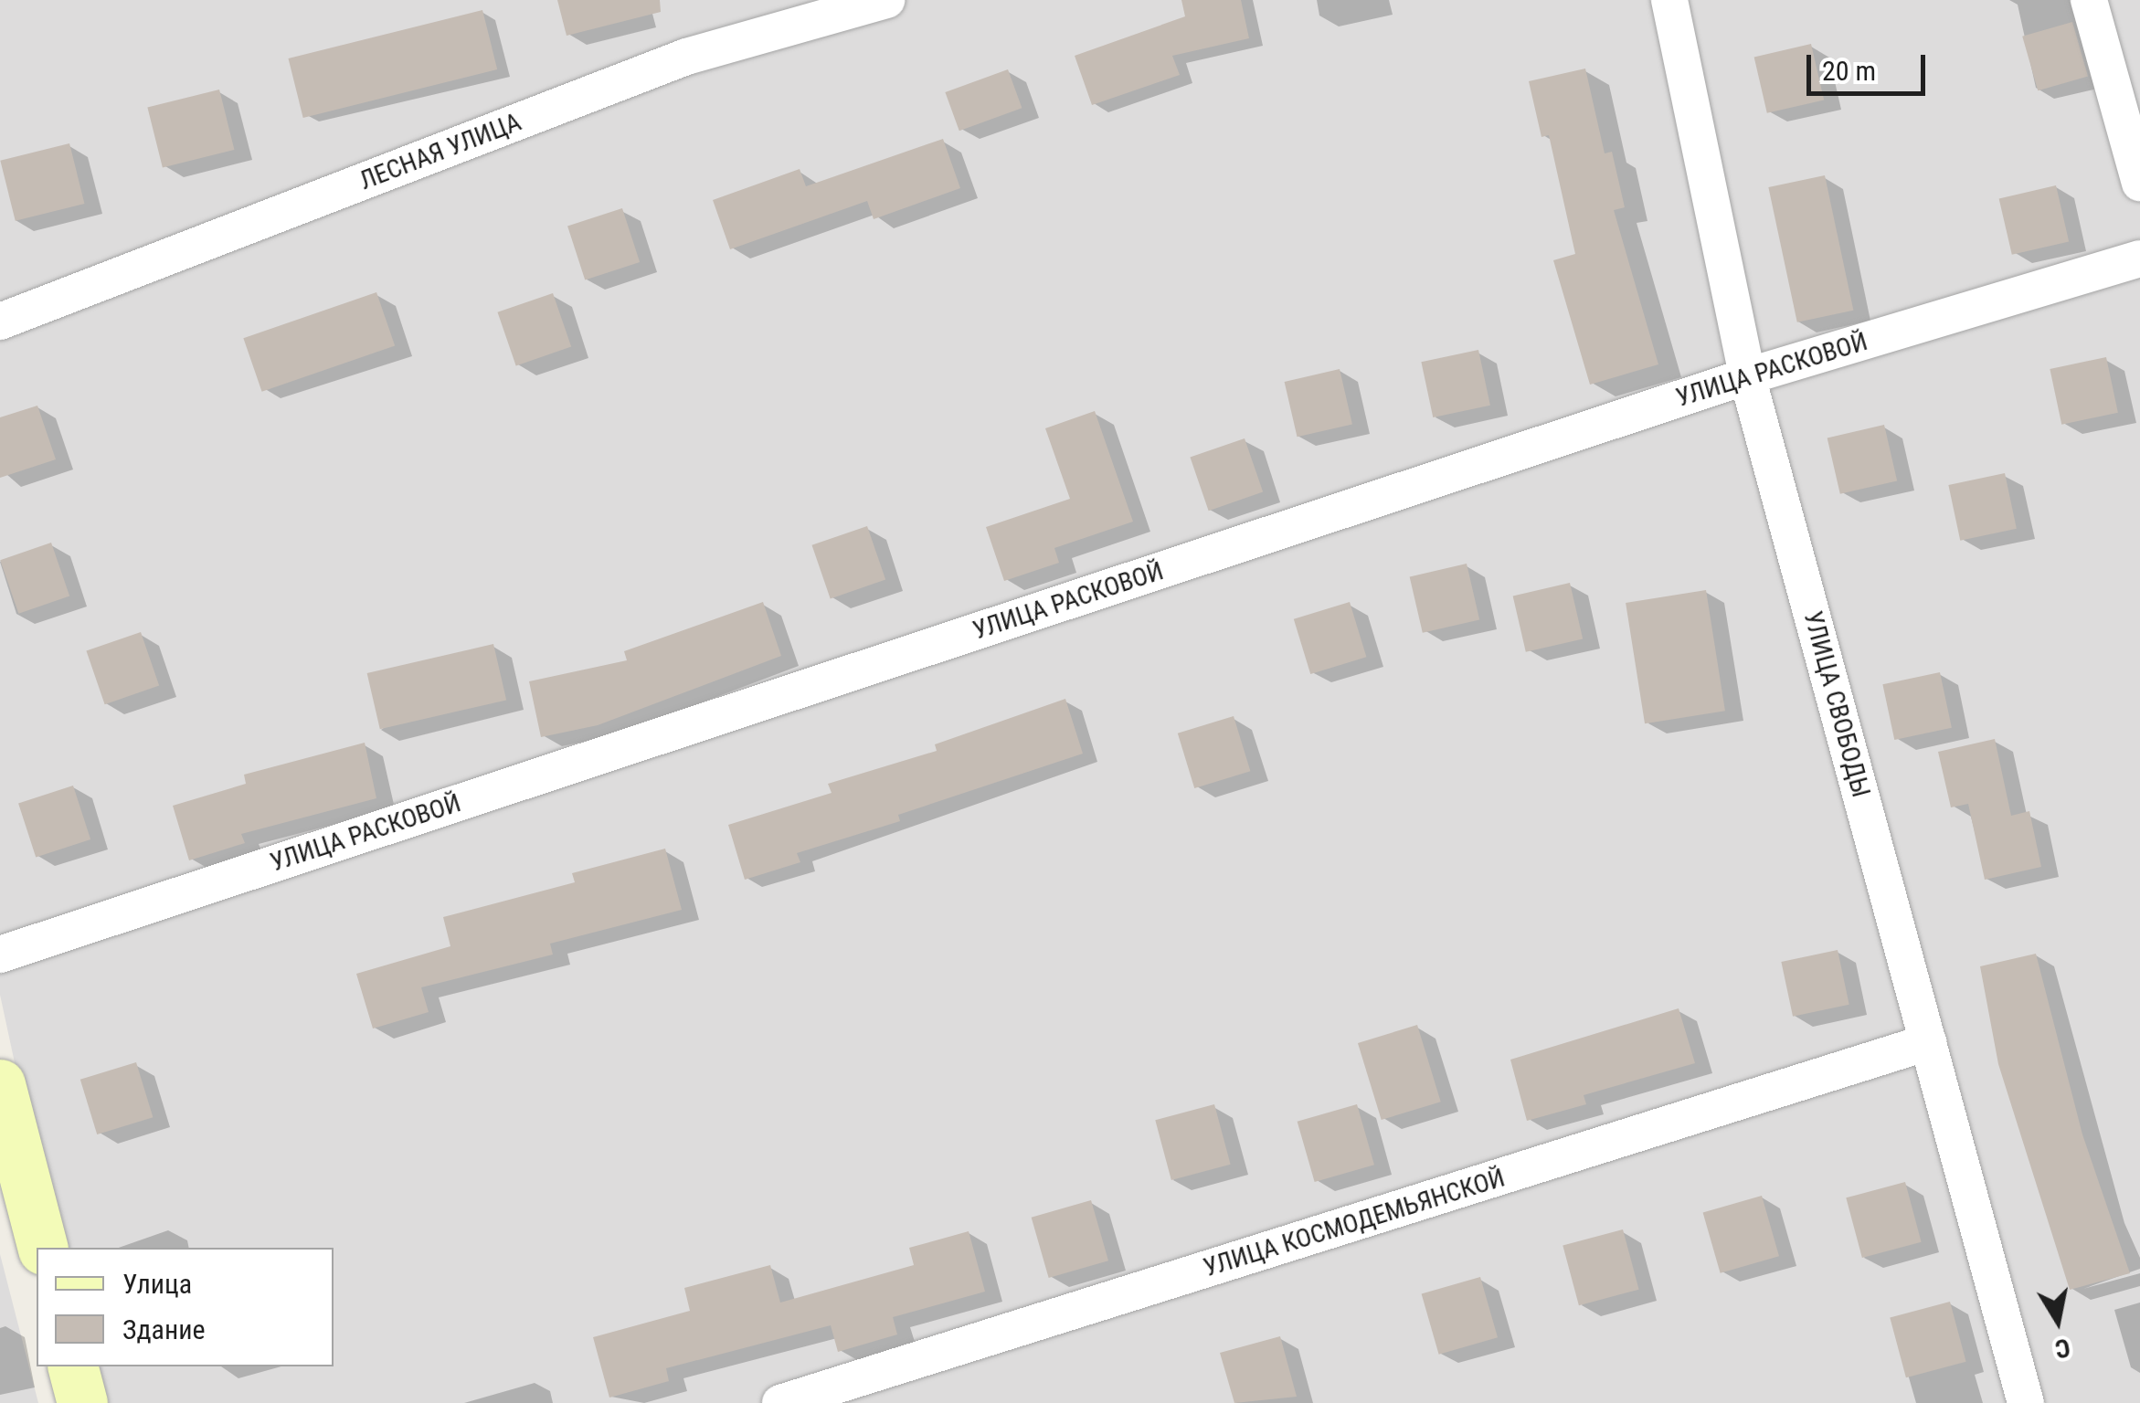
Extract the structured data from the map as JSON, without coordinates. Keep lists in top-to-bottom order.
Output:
{
  "streets": {
    "street": [
      "ЛЕСНАЯ УЛИЦА",
      "УЛИЦА РАСКОВОЙ",
      "УЛИЦА СВОБОДЫ",
      "УЛИЦА КОСМОДЕМЬЯНСКОЙ"
    ]
  },
  "crossings": [
    ["УЛИЦА РАСКОВОЙ", "УЛИЦА СВОБОДЫ"],
    ["УЛИЦА СВОБОДЫ", "УЛИЦА КОСМОДЕМЬЯНСКОЙ"]
  ],
  "legend": ["Улица", "Здание"],
  "scale_bar": "20 m",
  "north": "bottom"
}
